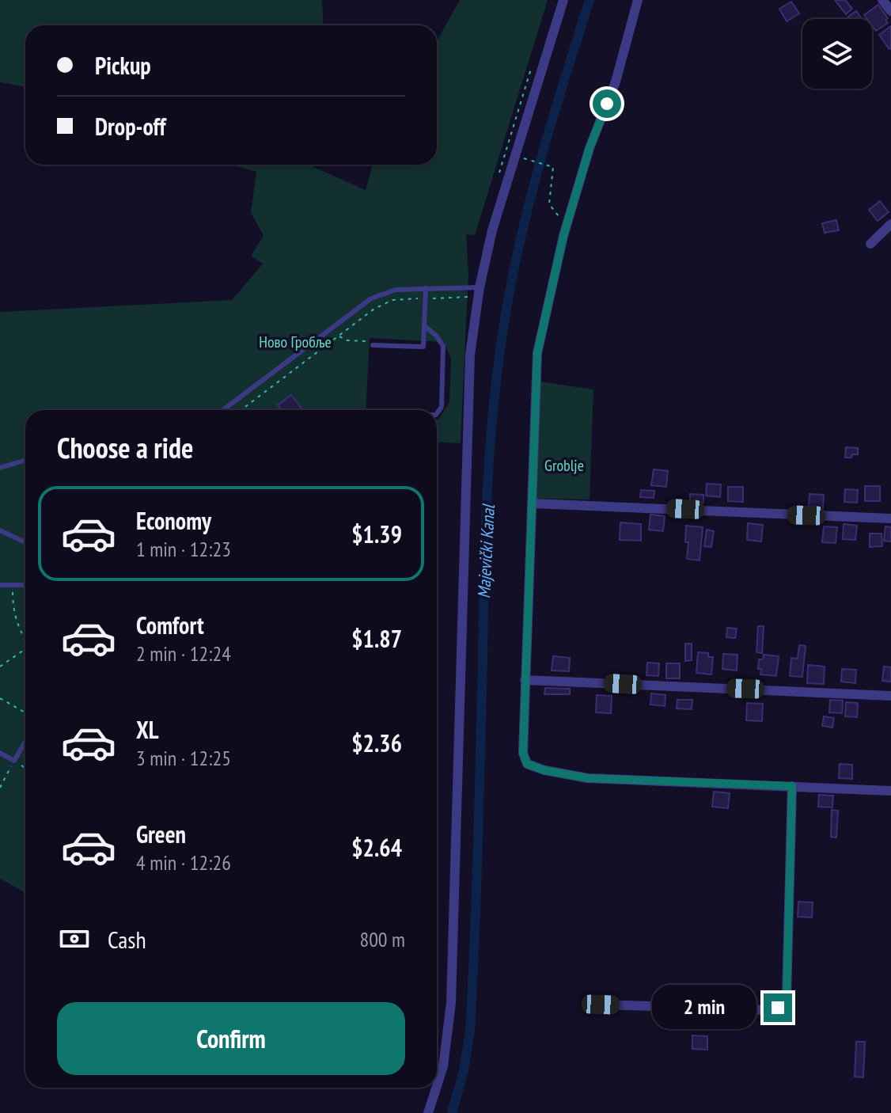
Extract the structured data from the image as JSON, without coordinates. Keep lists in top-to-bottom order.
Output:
{
  "water": ["Majevički Kanal"],
  "parks": ["Ново Гробље", "Groblje"],
  "page": {
    "banner": ["Pickup", "Drop-off"],
    "heading": "Choose a ride",
    "list": [
      {
        "name": "Economy",
        "note": "1 min · 12:23",
        "value": "$1.39"
      },
      {
        "name": "Comfort",
        "note": "2 min · 12:24",
        "value": "$1.87"
      },
      {
        "name": "XL",
        "note": "3 min · 12:25",
        "value": "$2.36"
      },
      {
        "name": "Green",
        "note": "4 min · 12:26",
        "value": "$2.64"
      }
    ],
    "pay": ["Cash", "800 m"],
    "bubble": "2 min",
    "buttons": "Confirm"
  }
}
